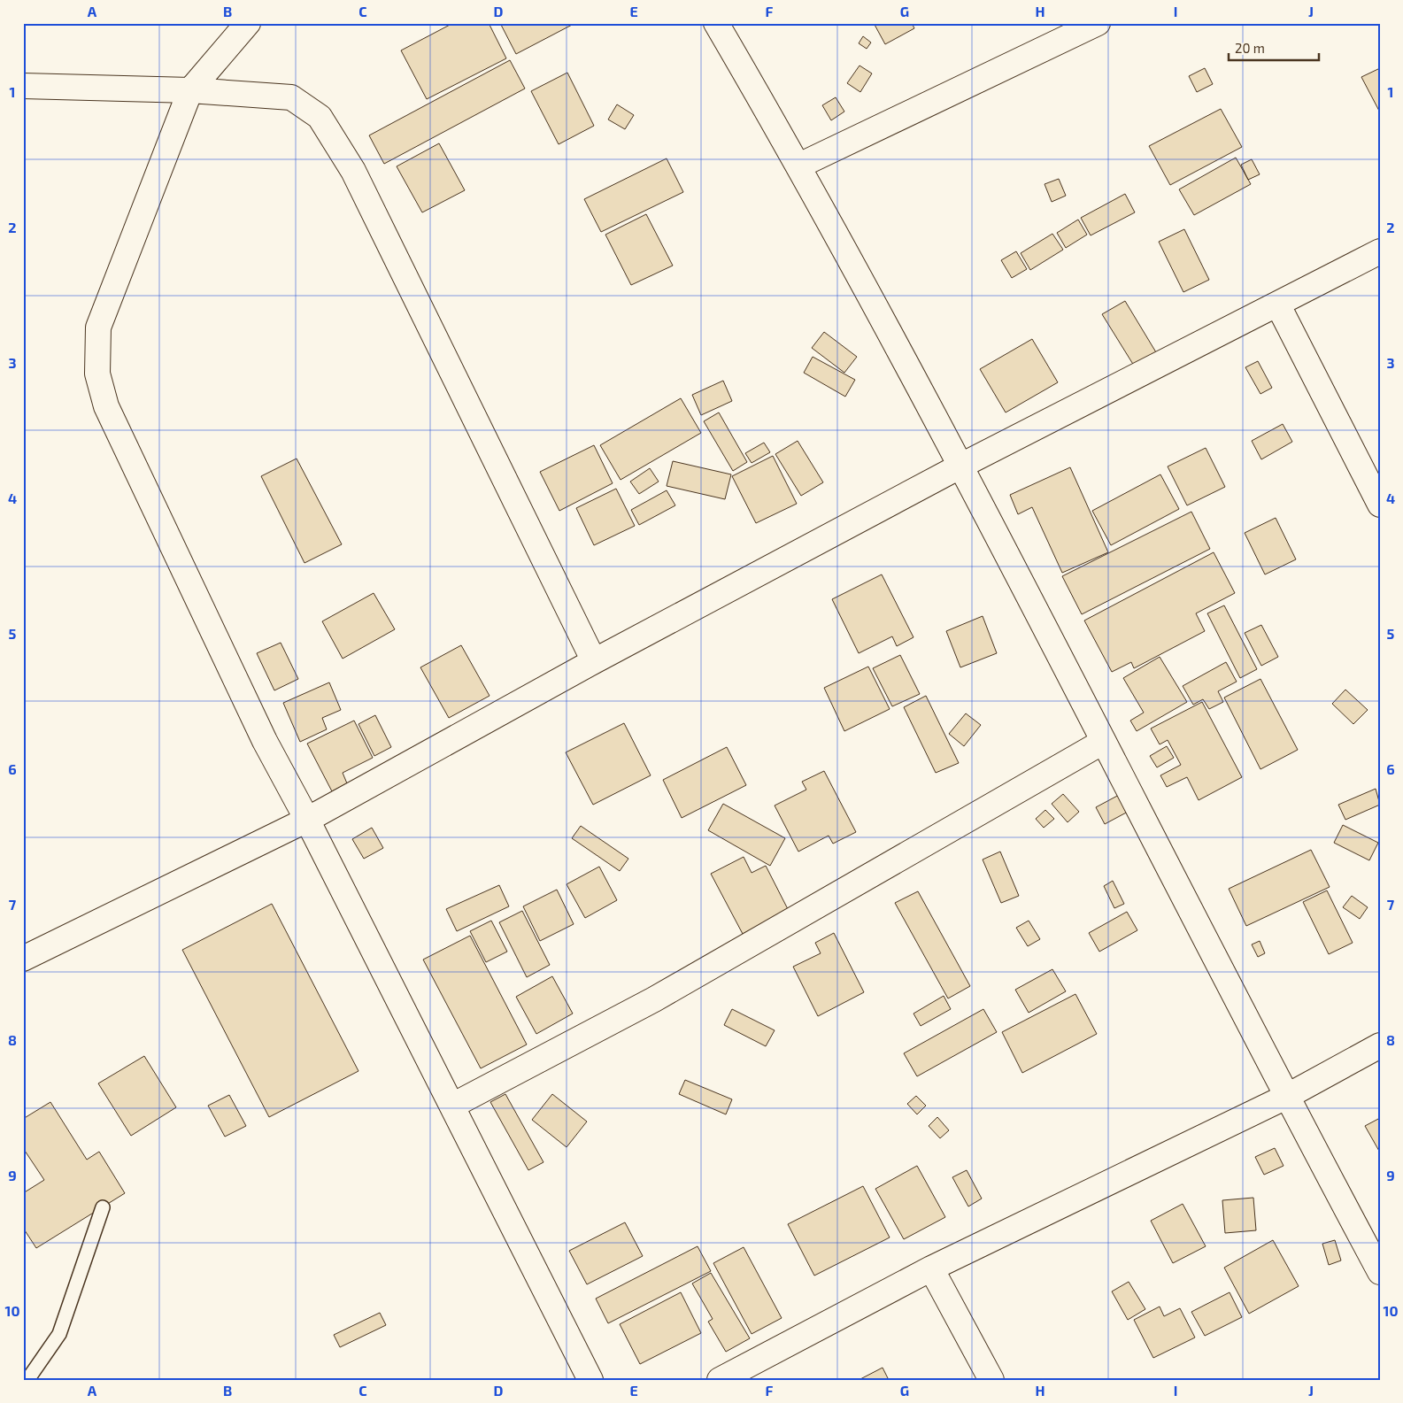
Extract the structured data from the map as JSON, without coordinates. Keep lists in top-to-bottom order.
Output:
{
  "scale_bar": "20 m",
  "grid": {
    "columns": [
      "A",
      "B",
      "C",
      "D",
      "E",
      "F",
      "G",
      "H",
      "I",
      "J"
    ],
    "rows": [
      "1",
      "2",
      "3",
      "4",
      "5",
      "6",
      "7",
      "8",
      "9",
      "10"
    ]
  }
}
